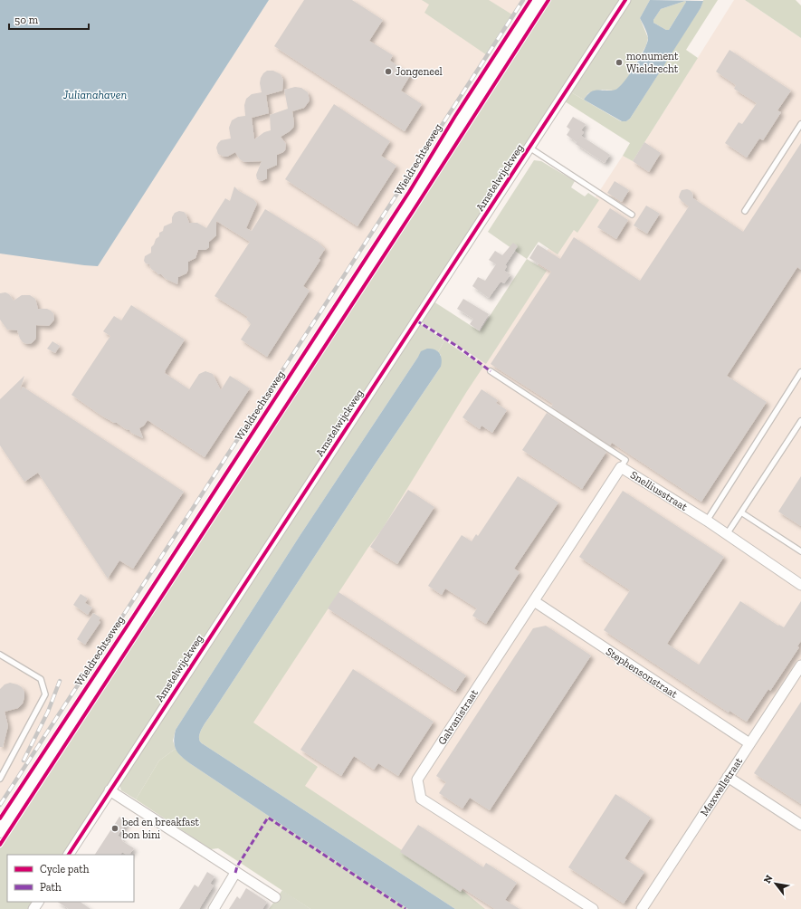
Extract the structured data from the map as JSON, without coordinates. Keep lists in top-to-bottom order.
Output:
{
  "streets": {
    "street": [
      "Wieldrechtseweg",
      "Amstelwijckweg",
      "Snelliusstraat",
      "Stephensonstraat",
      "Galvanistraat",
      "Maxwellstraat"
    ]
  },
  "crossings": [
    ["Snelliusstraat", "Galvanistraat"],
    ["Stephensonstraat", "Galvanistraat"],
    ["Stephensonstraat", "Maxwellstraat"]
  ],
  "water": ["Julianahaven"],
  "places": ["monument Wieldrecht", "Jongeneel", "bed en breakfast bon bini"],
  "legend": ["Cycle path", "Path"],
  "scale_bar": "50 m",
  "north": "top left"
}
